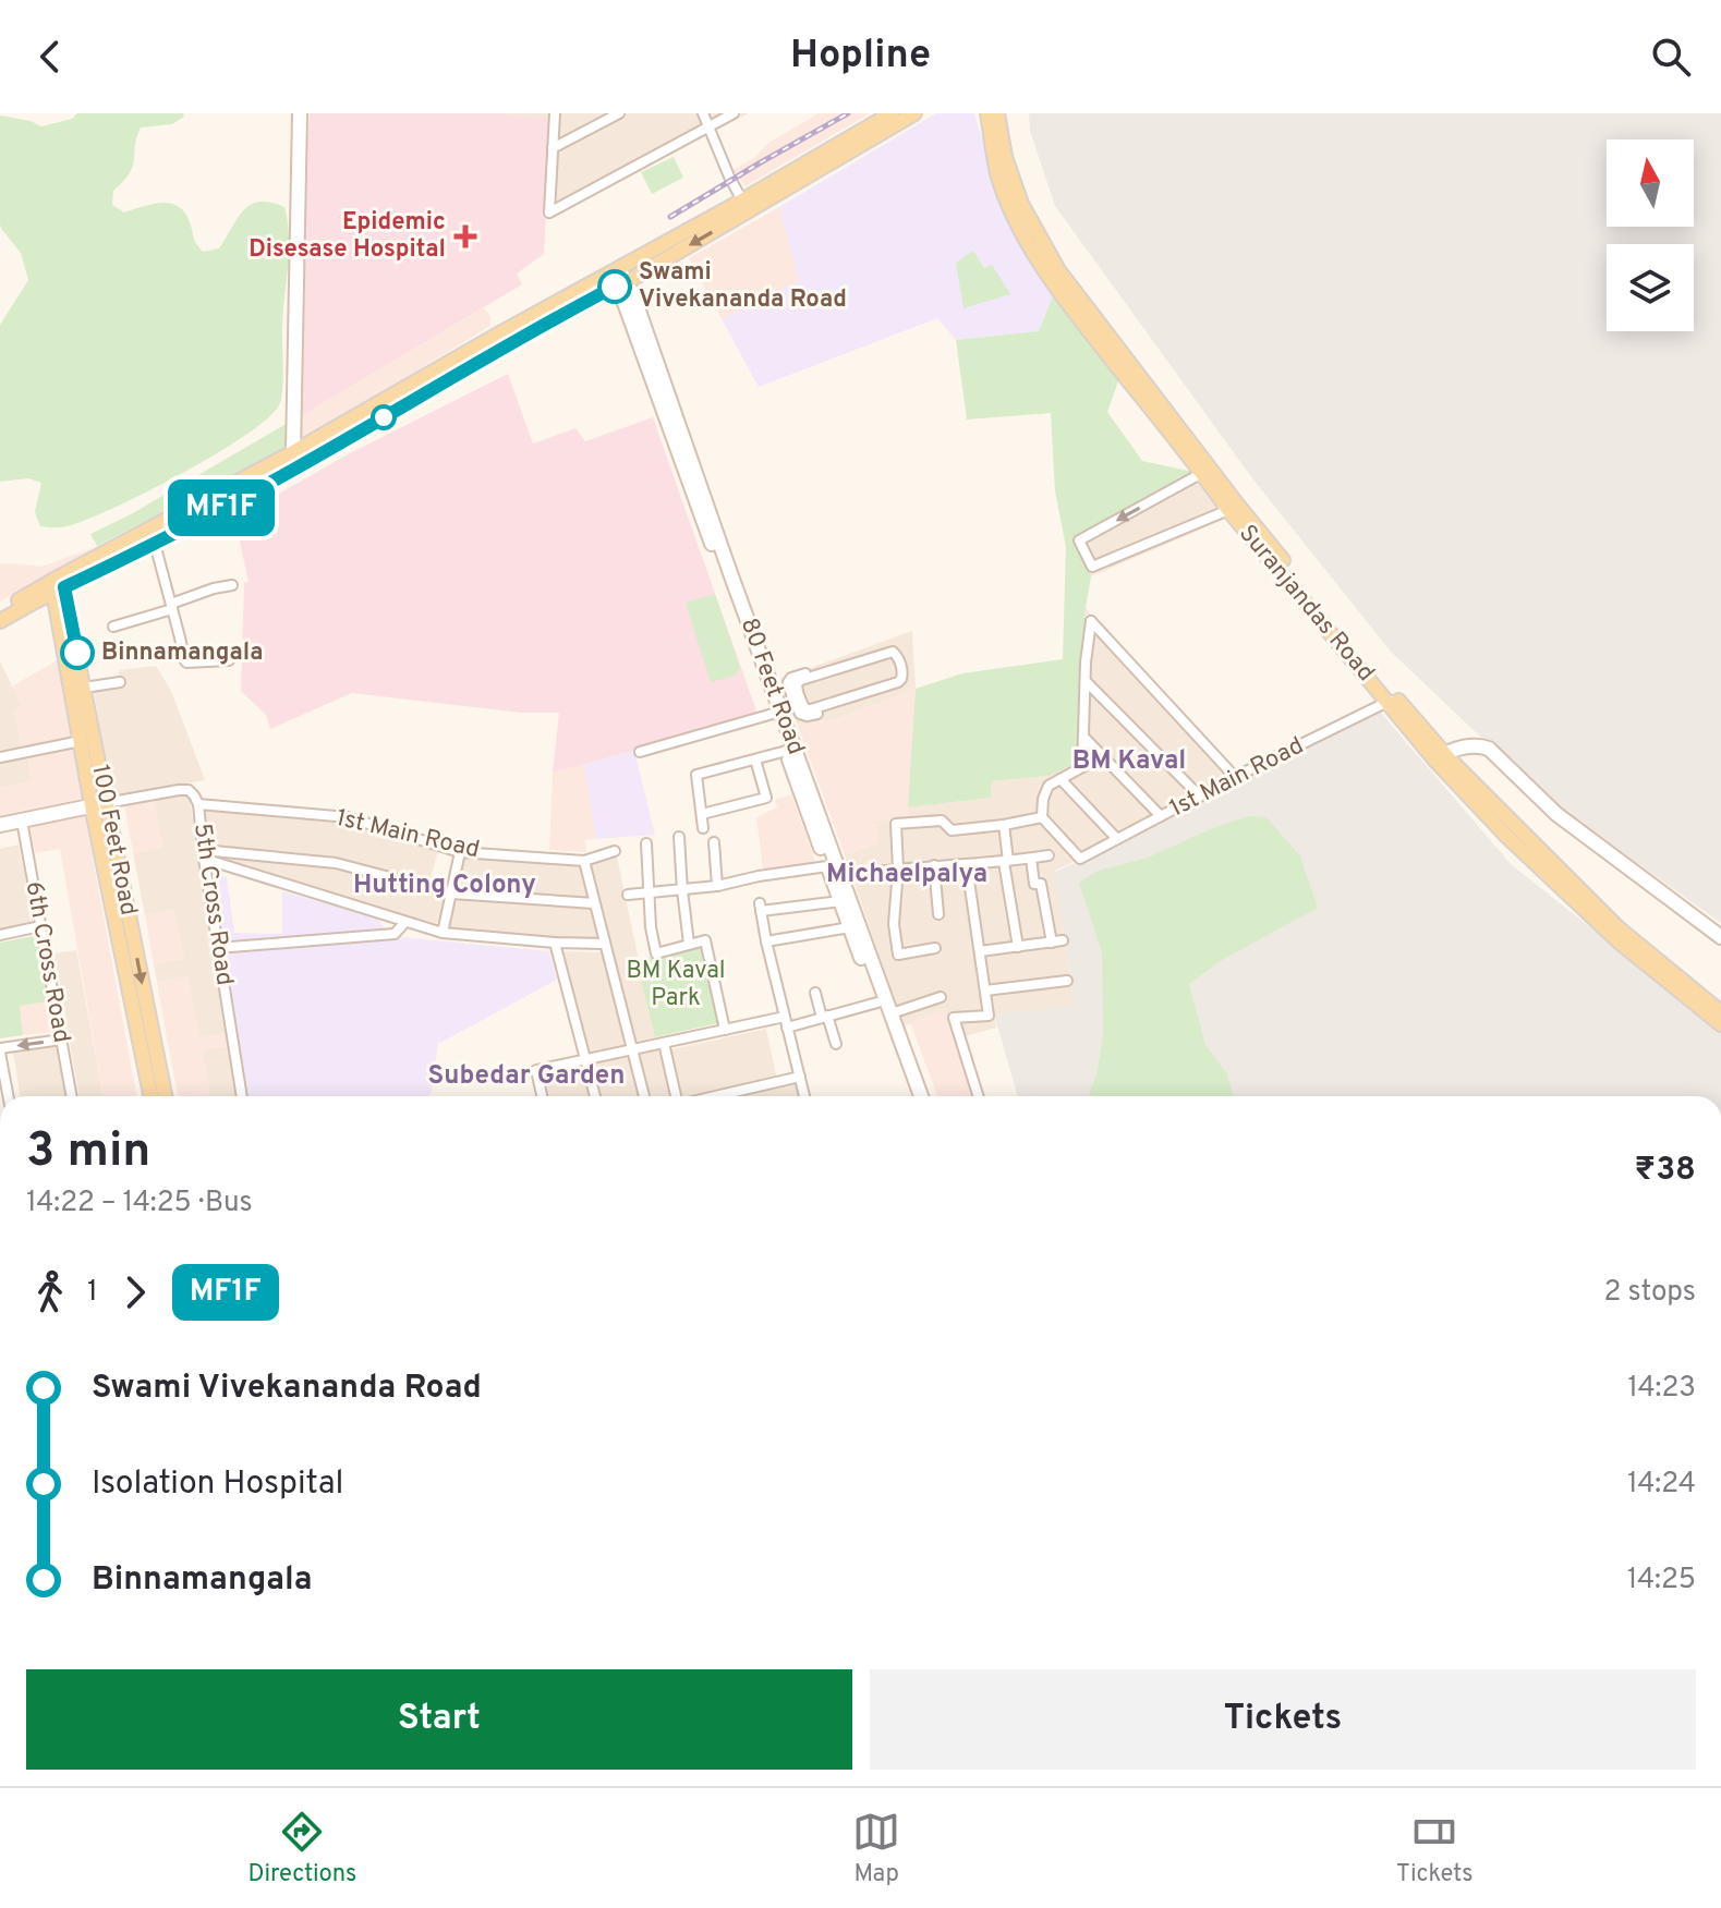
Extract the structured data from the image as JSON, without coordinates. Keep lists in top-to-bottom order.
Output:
{
  "streets": {
    "main road": ["Suranjandas Road", "80 Feet Road", "100 Feet Road"],
    "street": ["1st Main Road", "5th Cross Road", "6th Cross Road"]
  },
  "crossings": [
    ["Suranjandas Road", "1st Main Road"],
    ["1st Main Road", "5th Cross Road"],
    ["100 Feet Road", "5th Cross Road"]
  ],
  "districts": [
    "BM Kaval",
    "Michaelpalya",
    "Hutting Colony",
    "Subedar Garden"
  ],
  "parks": ["BM Kaval Park"],
  "places": {
    "health": ["Epidemic Disesase Hospital"],
    "other": ["Swami Vivekananda Road", "Binnamangala"]
  },
  "lines": ["bus line MF1F"],
  "north": "top",
  "page": {
    "header": "Hopline",
    "on_map": "MF1F",
    "heading": ["3 min", "14:22 – 14:25 · Bus", "₹38"],
    "legs": ["1", "MF1F", "2 stops"],
    "list": [
      {
        "name": "Swami Vivekananda Road",
        "value": "14:23"
      },
      {
        "name": "Isolation Hospital",
        "value": "14:24"
      },
      {
        "name": "Binnamangala",
        "value": "14:25"
      }
    ],
    "buttons": ["Start", "Tickets"],
    "tabs": ["Directions", "Map", "Tickets"]
  }
}
